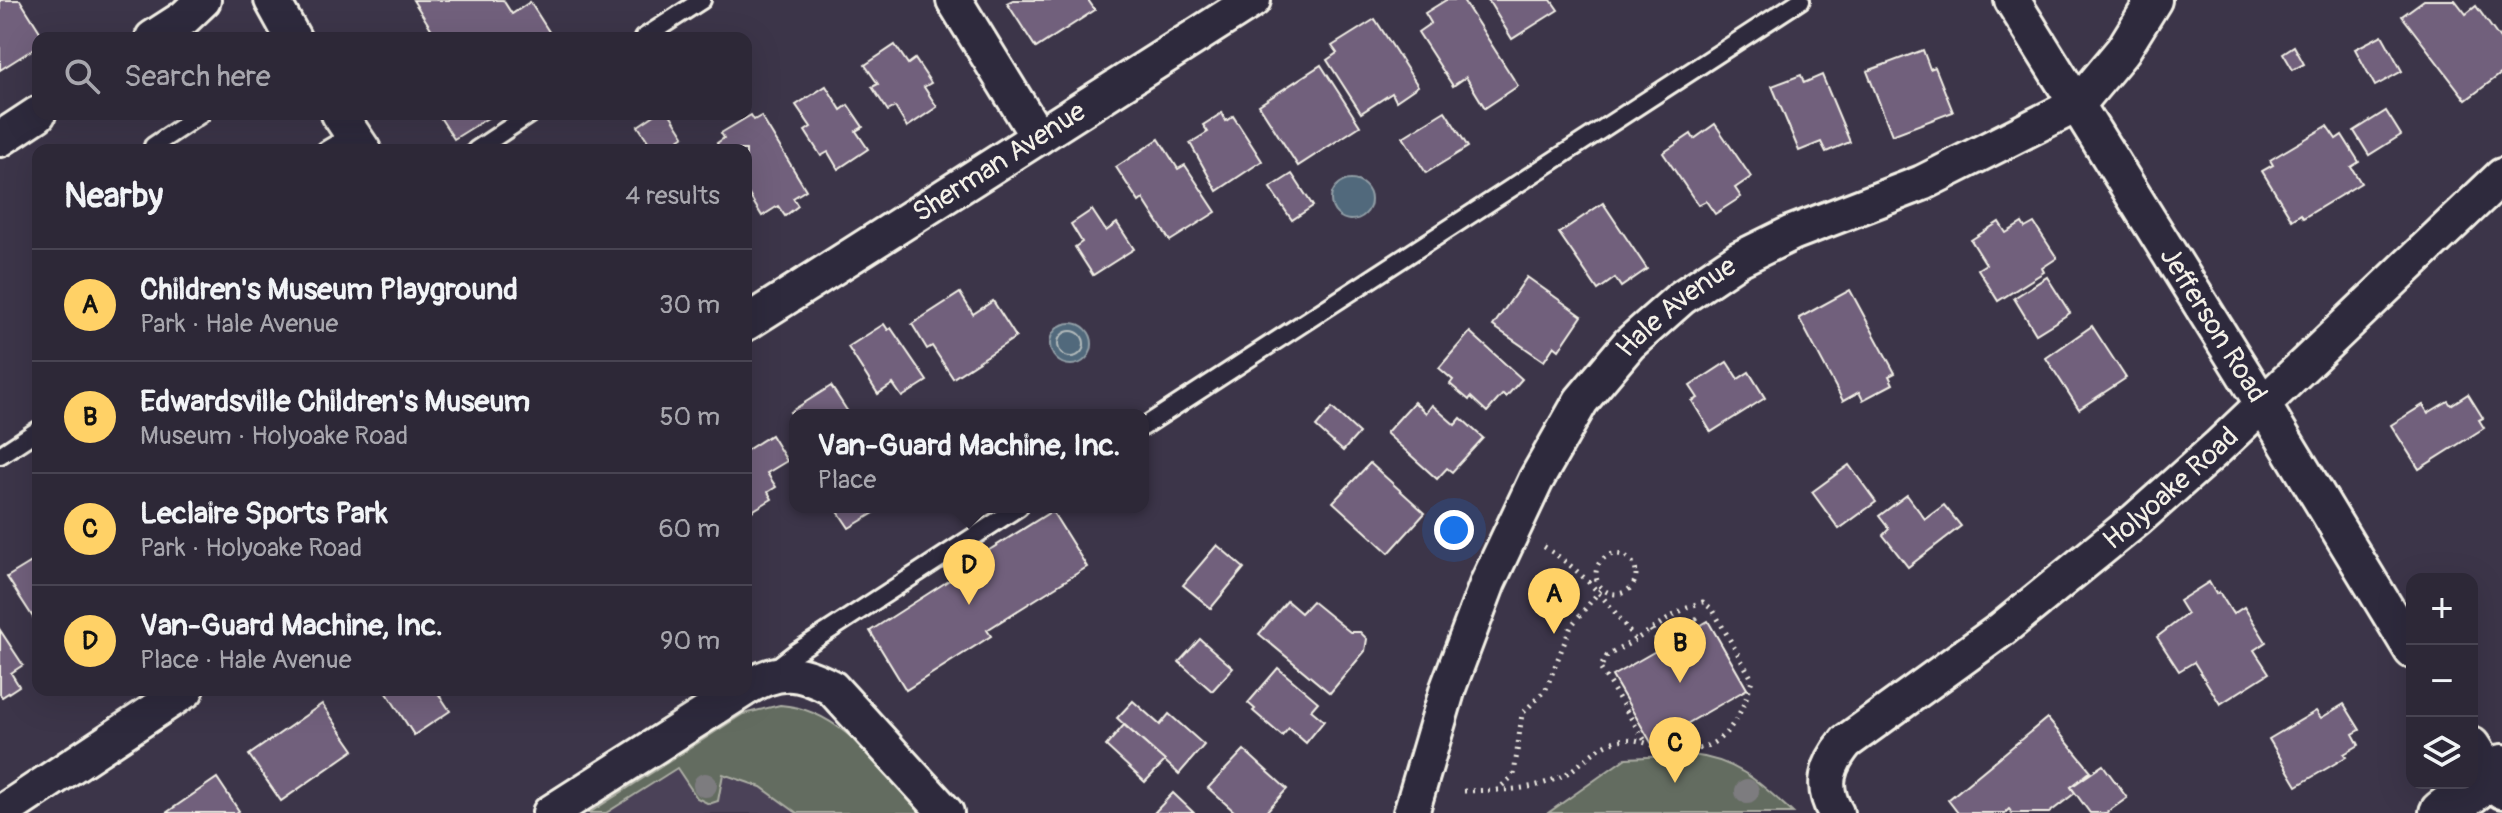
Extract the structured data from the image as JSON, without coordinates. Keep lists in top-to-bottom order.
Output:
{
  "streets": {
    "street": [
      "Sherman Avenue",
      "Hale Avenue",
      "Jefferson Road",
      "Holyoake Road"
    ]
  },
  "crossings": [
    ["Hale Avenue", "Jefferson Road"],
    ["Jefferson Road", "Holyoake Road"]
  ],
  "page": {
    "search": "Search here",
    "heading": ["Nearby", "4 results"],
    "list": [
      {
        "mark": "A",
        "name": "Children's Museum Playground",
        "note": "Park · Hale Avenue",
        "value": "30 m"
      },
      {
        "mark": "B",
        "name": "Edwardsville Children's Museum",
        "note": "Museum · Holyoake Road",
        "value": "50 m"
      },
      {
        "mark": "C",
        "name": "Leclaire Sports Park",
        "note": "Park · Holyoake Road",
        "value": "60 m"
      },
      {
        "mark": "D",
        "name": "Van-Guard Machine, Inc.",
        "note": "Place · Hale Avenue",
        "value": "90 m"
      }
    ],
    "popup": ["Van-Guard Machine, Inc.", "Place"],
    "pins": [
      "D",
      "A",
      "B",
      "C"
    ],
    "map_buttons": ["+", "−"]
  }
}
